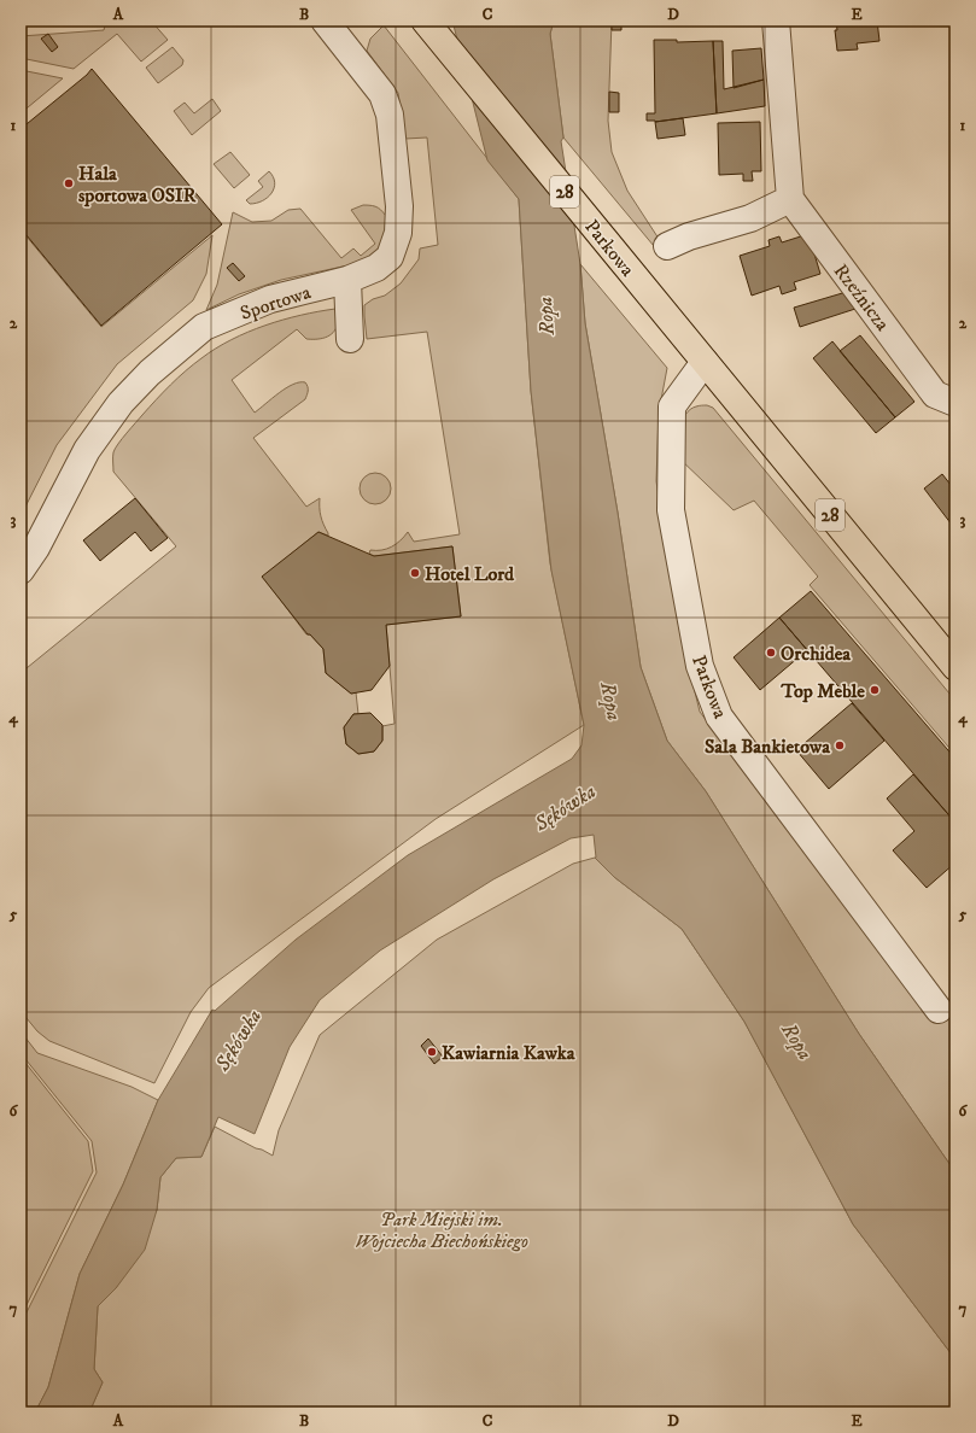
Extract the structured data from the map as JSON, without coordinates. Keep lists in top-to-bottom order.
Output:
{
  "streets": {
    "main road": ["28", "Parkowa"],
    "street": ["Rzeźnicza", "Sportowa"]
  },
  "water": ["Ropa", "Sękówka"],
  "parks": ["Park Miejski im. Wojciecha Biechońskiego"],
  "places": [
    "Hala sportowa OSIR",
    "Hotel Lord",
    "Orchidea",
    "Top Meble",
    "Sala Bankietowa",
    "Kawiarnia Kawka"
  ],
  "grid": {
    "columns": [
      "A",
      "B",
      "C",
      "D",
      "E"
    ],
    "rows": [
      "1",
      "2",
      "3",
      "4",
      "5",
      "6",
      "7"
    ]
  }
}
